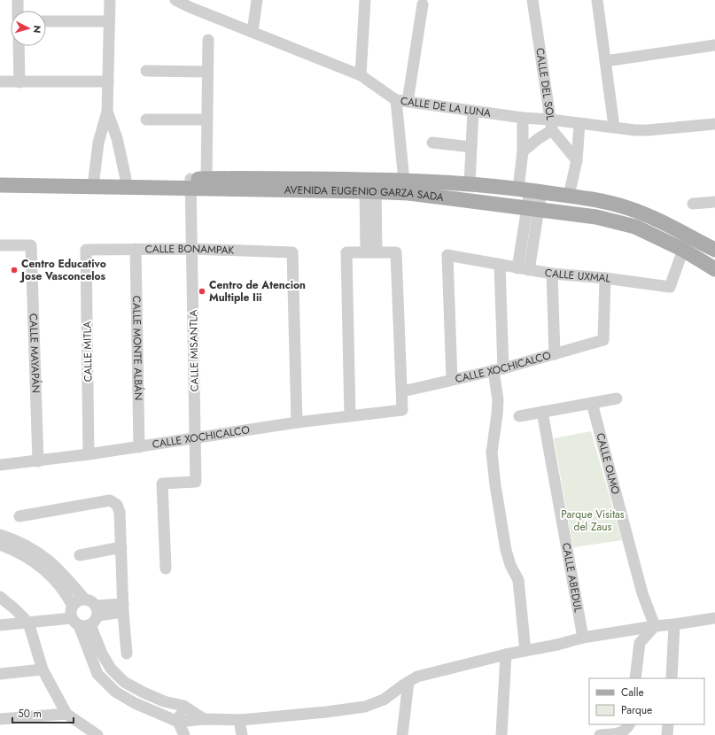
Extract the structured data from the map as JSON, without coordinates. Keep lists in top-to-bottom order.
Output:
{
  "streets": {
    "main road": ["AVENIDA EUGENIO GARZA SADA"],
    "street": [
      "CALLE DEL SOL",
      "CALLE DE LA LUNA",
      "CALLE BONAMPAK",
      "CALLE UXMAL",
      "CALLE MONTE ALBÁN",
      "CALLE MISANTLA",
      "CALLE MITLA",
      "CALLE MAYAPÁN",
      "CALLE XOCHICALCO",
      "CALLE OLMO",
      "CALLE ABEDUL"
    ]
  },
  "crossings": [
    ["CALLE DEL SOL", "CALLE DE LA LUNA"],
    ["AVENIDA EUGENIO GARZA SADA", "CALLE UXMAL"],
    ["AVENIDA EUGENIO GARZA SADA", "CALLE MISANTLA"],
    ["CALLE BONAMPAK", "CALLE MONTE ALBÁN"],
    ["CALLE BONAMPAK", "CALLE MISANTLA"],
    ["CALLE BONAMPAK", "CALLE MITLA"],
    ["CALLE BONAMPAK", "CALLE XOCHICALCO"],
    ["CALLE UXMAL", "CALLE XOCHICALCO"],
    ["CALLE MONTE ALBÁN", "CALLE XOCHICALCO"],
    ["CALLE MISANTLA", "CALLE XOCHICALCO"],
    ["CALLE MITLA", "CALLE XOCHICALCO"],
    ["CALLE MAYAPÁN", "CALLE XOCHICALCO"]
  ],
  "parks": ["Parque Visitas del Zaus"],
  "places": ["Centro Educativo Jose Vasconcelos", "Centro de Atencion Multiple Iii"],
  "legend": ["Calle", "Parque"],
  "scale_bar": "50 m",
  "north": "right"
}
